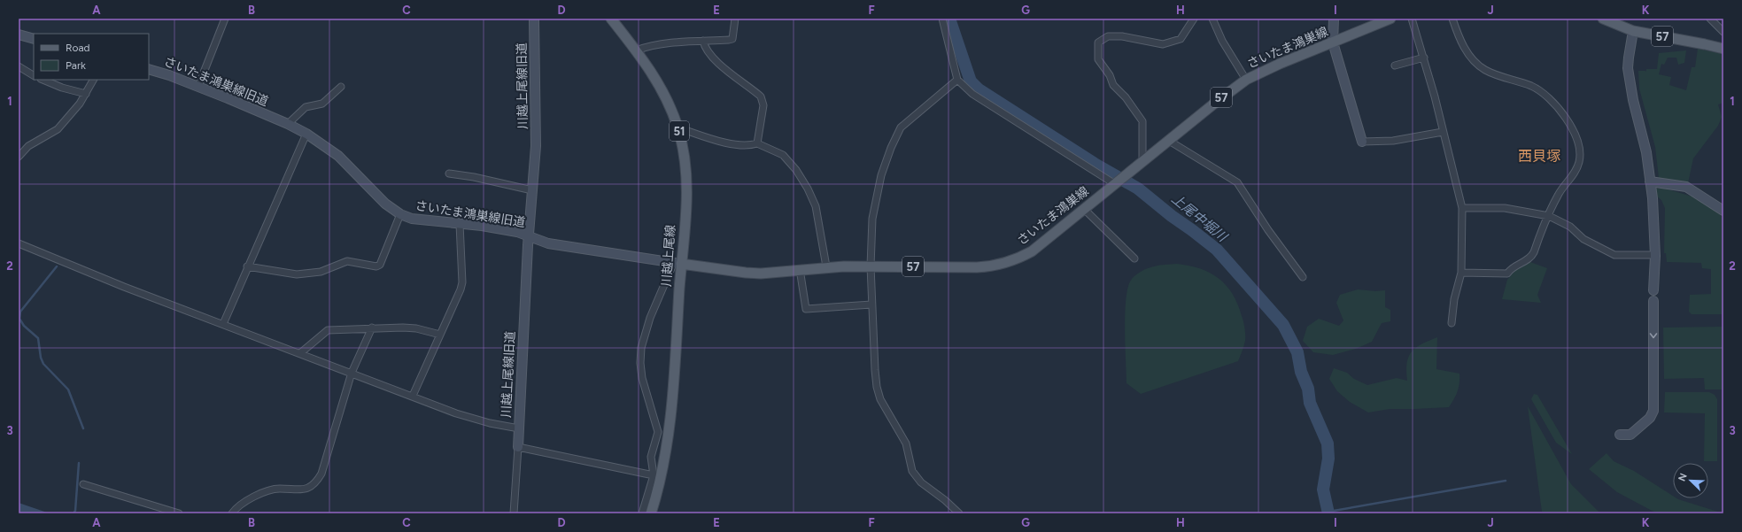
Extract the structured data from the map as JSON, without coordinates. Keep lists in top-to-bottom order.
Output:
{
  "streets": {
    "main road": [
      "57",
      "さいたま鴻巣線",
      "51",
      "川越上尾線"
    ],
    "street": ["さいたま鴻巣線旧道", "川越上尾線旧道"]
  },
  "crossings": [
    ["さいたま鴻巣線", "さいたま鴻巣線旧道"],
    ["さいたま鴻巣線", "川越上尾線"],
    ["さいたま鴻巣線旧道", "川越上尾線旧道"],
    ["さいたま鴻巣線旧道", "川越上尾線"]
  ],
  "districts": ["西貝塚"],
  "water": ["上尾中堀川"],
  "legend": ["Road", "Park"],
  "north": "top left",
  "grid": {
    "columns": [
      "A",
      "B",
      "C",
      "D",
      "E",
      "F",
      "G",
      "H",
      "I",
      "J",
      "K"
    ],
    "rows": ["1", "2", "3"]
  }
}
